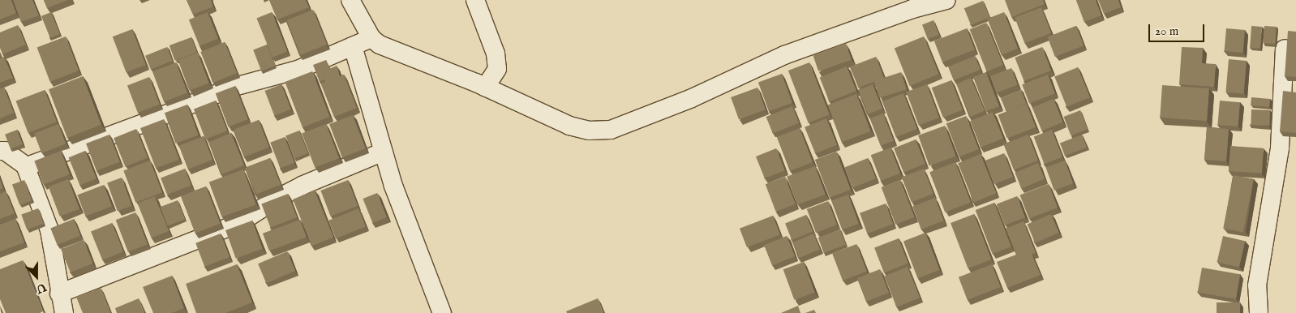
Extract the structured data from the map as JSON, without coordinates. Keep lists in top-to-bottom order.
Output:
{
  "scale_bar": "20 m",
  "north": "bottom"
}
